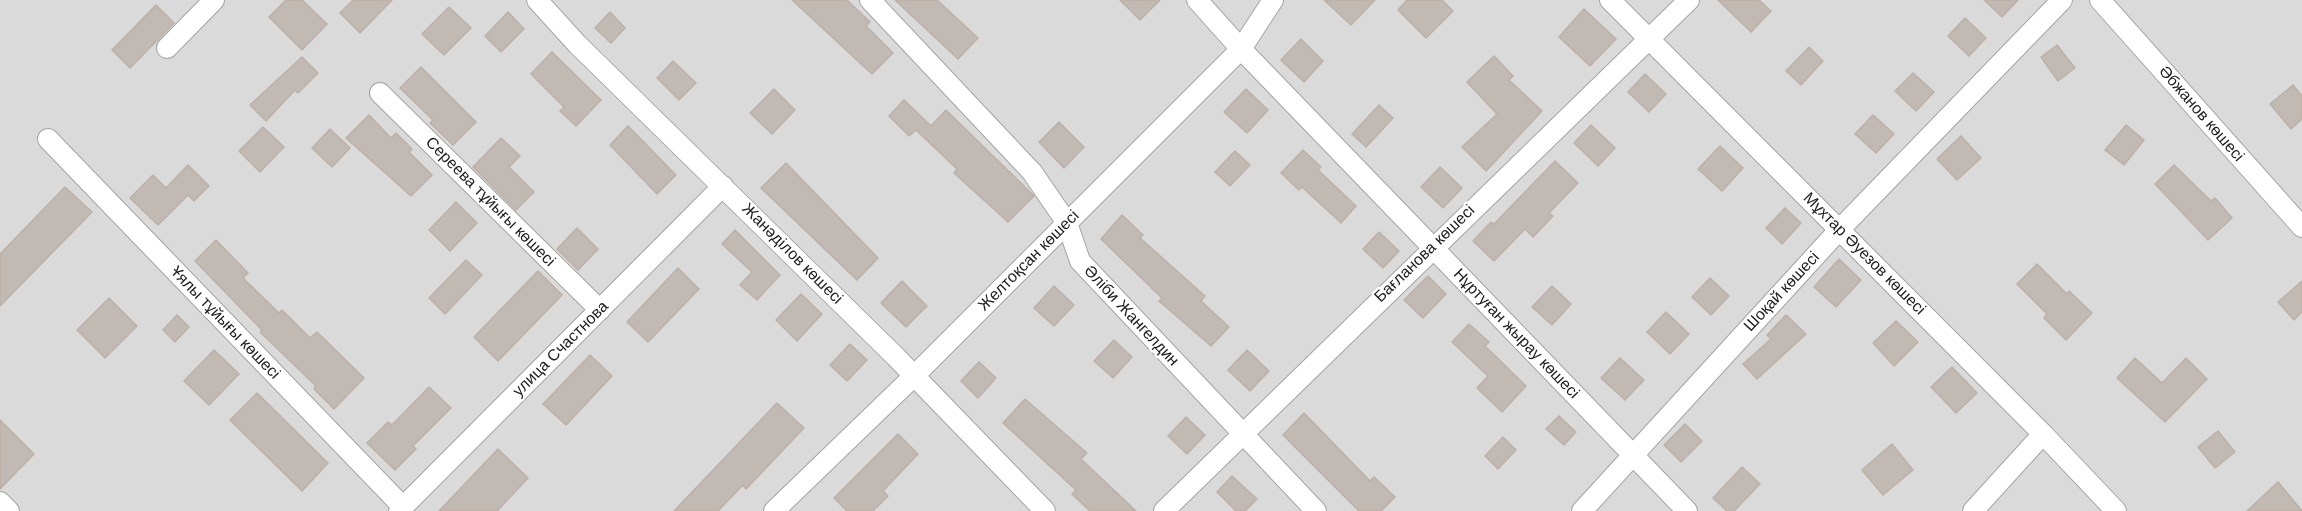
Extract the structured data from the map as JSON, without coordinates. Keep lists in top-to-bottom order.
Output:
{
  "streets": {
    "street": [
      "Әбжанов көшесі",
      "Сереева тұйығы көшесі",
      "Жанәділов көшесі",
      "Бағланова көшесі",
      "Мұхтар Әуезов көшесі",
      "Желтоқсан көшесі",
      "Шоқай көшесі",
      "Әліби Жангелдин",
      "Ұялы тұйығы көшесі",
      "Нұртуған жырау көшесі",
      "улица Счастнова"
    ]
  },
  "crossings": [
    ["Сереева тұйығы көшесі", "улица Счастнова"],
    ["Жанәділов көшесі", "Желтоқсан көшесі"],
    ["Жанәділов көшесі", "улица Счастнова"],
    ["Бағланова көшесі", "Мұхтар Әуезов көшесі"],
    ["Бағланова көшесі", "Әліби Жангелдин"],
    ["Бағланова көшесі", "Нұртуған жырау көшесі"],
    ["Мұхтар Әуезов көшесі", "Шоқай көшесі"],
    ["Желтоқсан көшесі", "Әліби Жангелдин"],
    ["Желтоқсан көшесі", "Нұртуған жырау көшесі"],
    ["Шоқай көшесі", "Нұртуған жырау көшесі"],
    ["Ұялы тұйығы көшесі", "улица Счастнова"]
  ]
}
